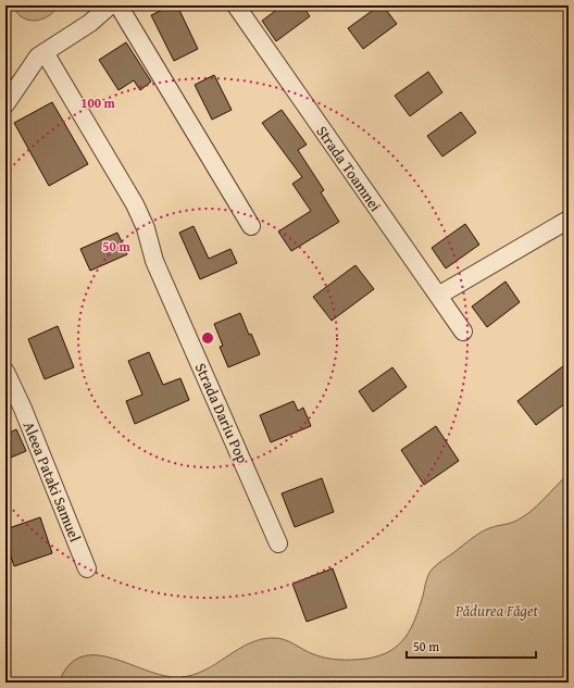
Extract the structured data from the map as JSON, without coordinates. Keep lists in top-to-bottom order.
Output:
{
  "streets": {
    "street": ["Strada Toamnei", "Strada Dariu Pop", "Aleea Pataki Samuel"]
  },
  "parks": ["Pădurea Făget"],
  "scale_bar": "50 m",
  "rings": ["100 m", "50 m"]
}
